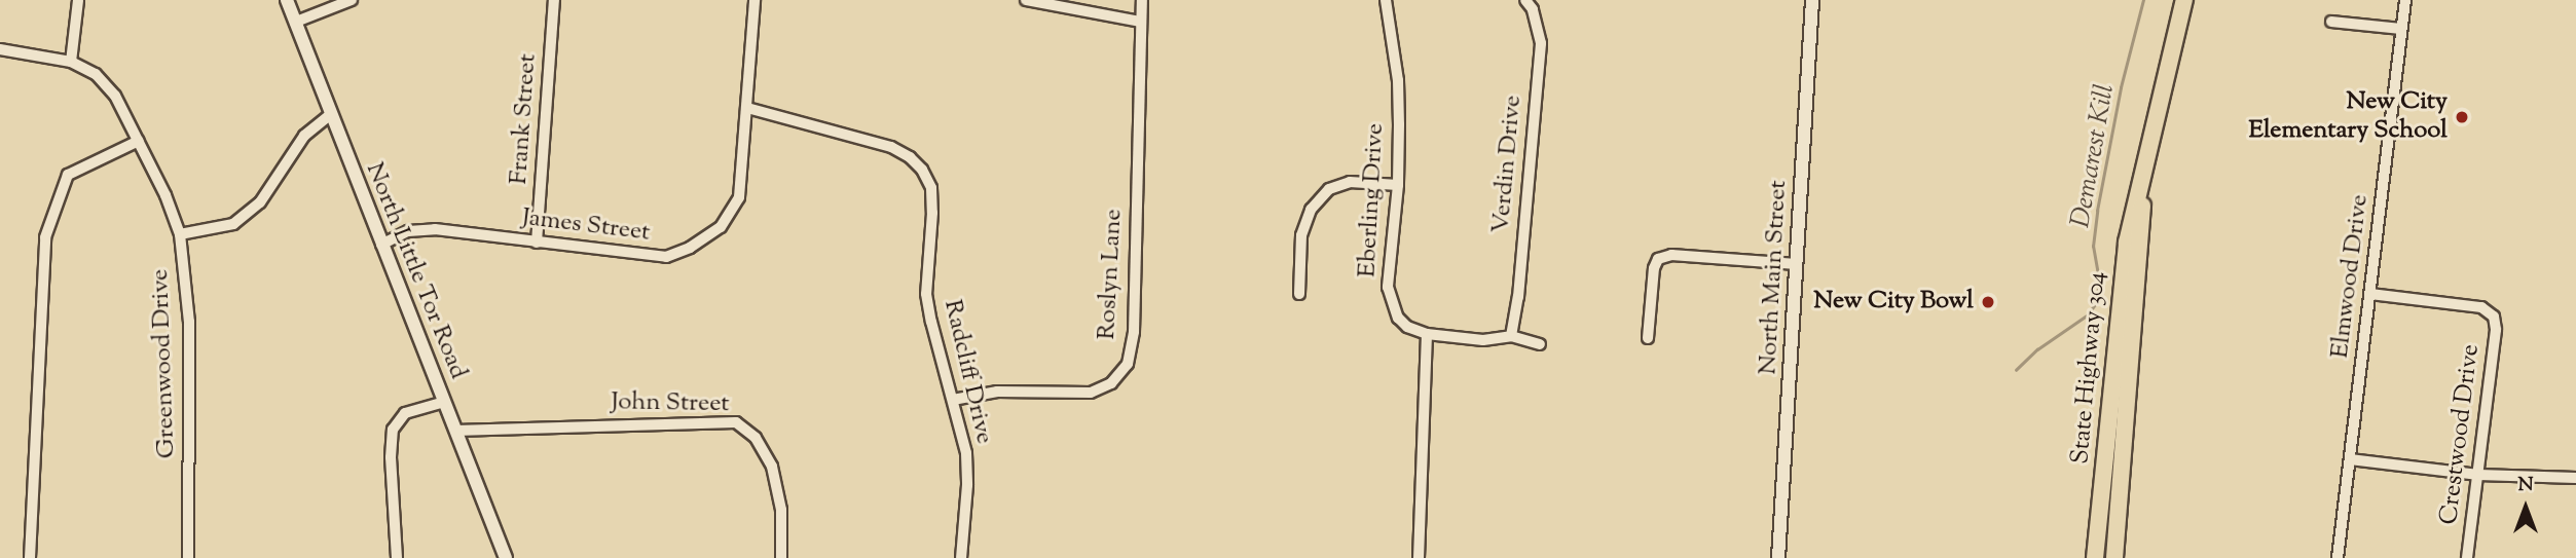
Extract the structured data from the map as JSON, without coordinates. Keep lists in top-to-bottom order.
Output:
{
  "streets": {
    "main road": ["State Highway 304"],
    "street": [
      "Frank Street",
      "Verdin Drive",
      "Eberling Drive",
      "James Street",
      "North Little Tor Road",
      "Roslyn Lane",
      "Elmwood Drive",
      "North Main Street",
      "Greenwood Drive",
      "Radcliff Drive",
      "John Street",
      "Crestwood Drive"
    ]
  },
  "crossings": [
    ["Frank Street", "James Street"],
    ["James Street", "North Little Tor Road"],
    ["James Street", "Radcliff Drive"],
    ["North Little Tor Road", "John Street"],
    ["Roslyn Lane", "Radcliff Drive"],
    ["Elmwood Drive", "Crestwood Drive"]
  ],
  "water": ["Demarest Kill"],
  "places": ["New City Elementary School", "New City Bowl"],
  "north": "top"
}
